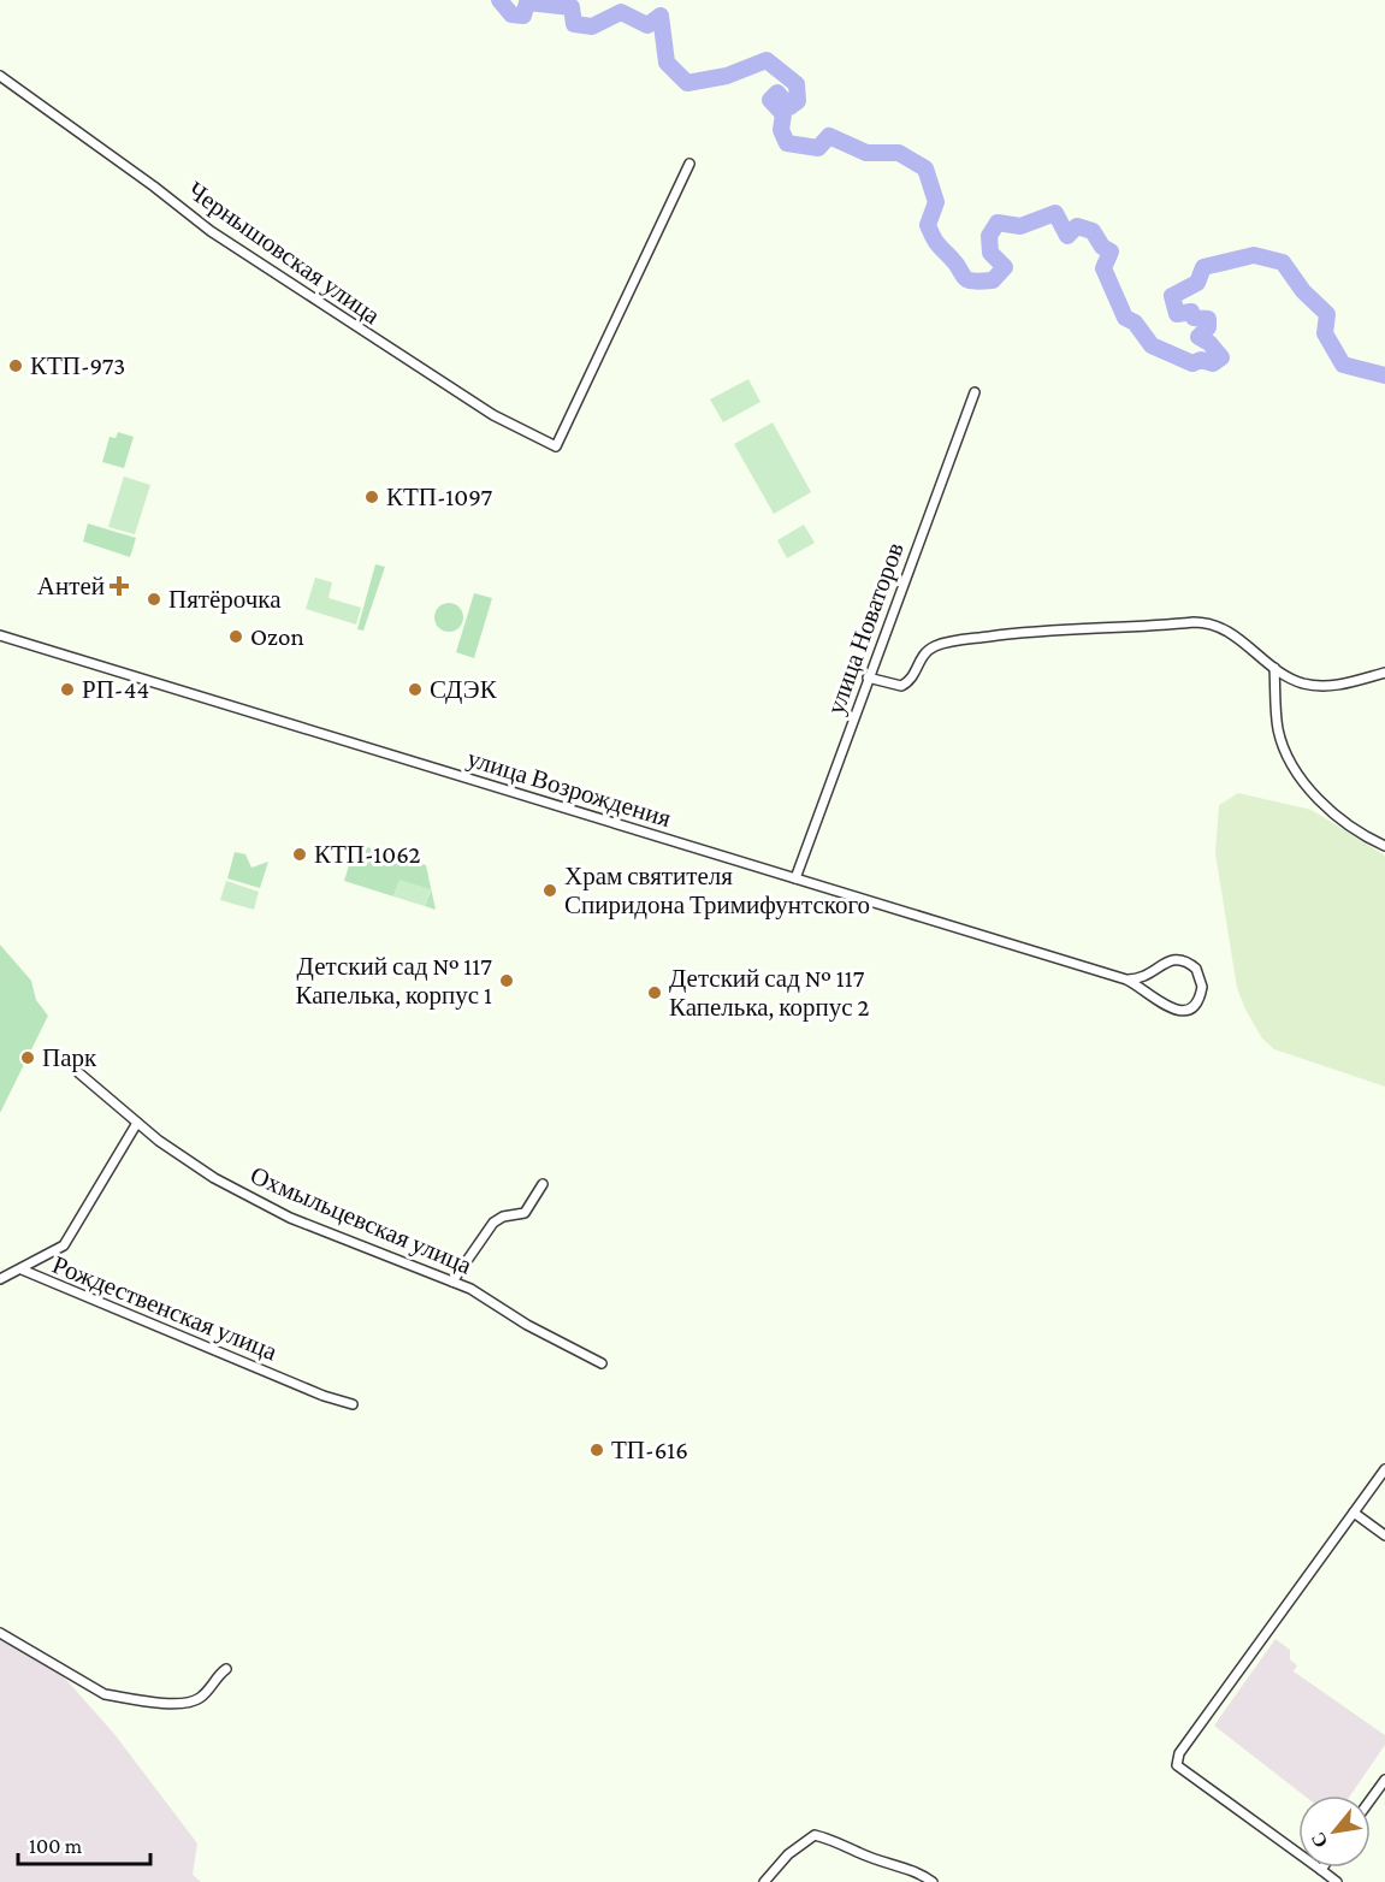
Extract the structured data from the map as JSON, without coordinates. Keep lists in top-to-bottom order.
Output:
{
  "streets": {
    "street": [
      "Чернышовская улица",
      "улица Новаторов",
      "улица Возрождения",
      "Охмыльцевская улица",
      "Рождественская улица"
    ]
  },
  "crossings": [
    ["улица Новаторов", "улица Возрождения"],
    ["Охмыльцевская улица", "Рождественская улица"]
  ],
  "places": {
    "other": [
      "КТП-973",
      "КТП-1097",
      "Пятёрочка",
      "Ozon",
      "РП-44",
      "СДЭК",
      "КТП-1062",
      "Храм святителя Спиридона Тримифунтского",
      "Детский сад № 117 Капелька, корпус 1",
      "Детский сад № 117 Капелька, корпус 2",
      "Парк",
      "ТП-616"
    ],
    "health": ["Антей"]
  },
  "scale_bar": "100 m",
  "north": "bottom left"
}
